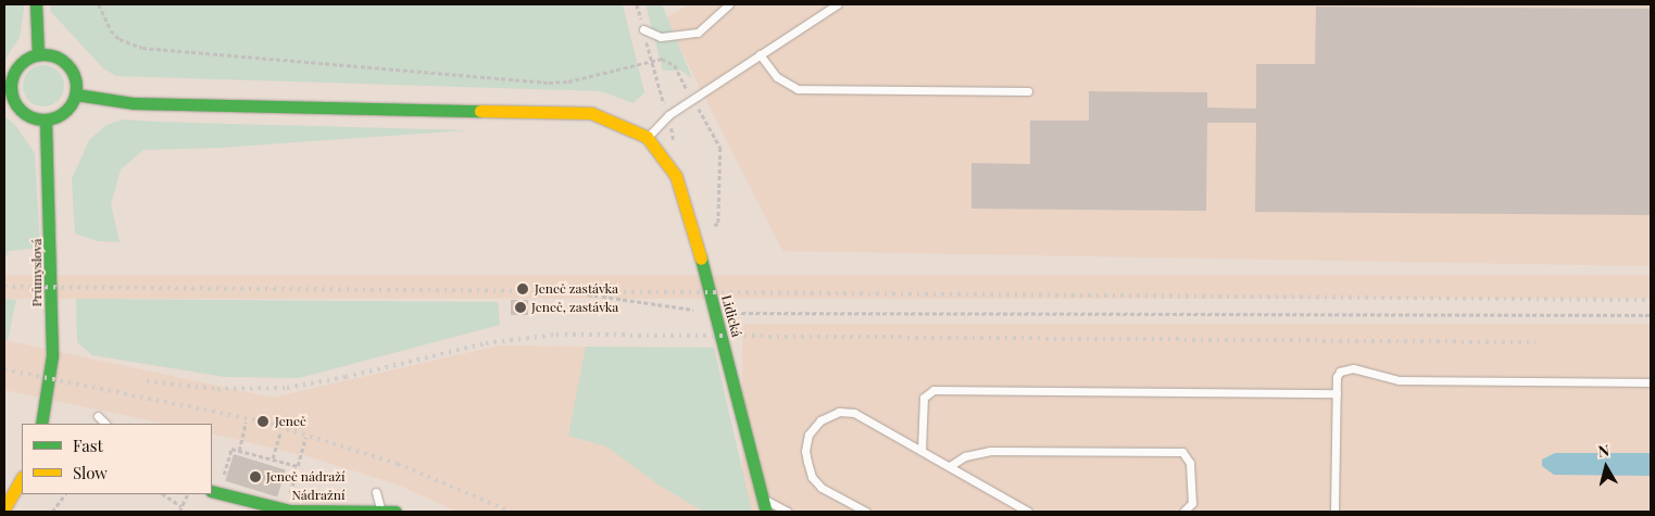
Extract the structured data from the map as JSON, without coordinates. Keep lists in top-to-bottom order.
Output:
{
  "streets": {
    "street": ["Průmyslová", "Lidická", "Nádražní"]
  },
  "places": [
    "Jeneč zastávka",
    "Jeneč, zastávka",
    "Jeneč",
    "Jeneč nádraží"
  ],
  "legend": ["Fast", "Slow"],
  "north": "top"
}
